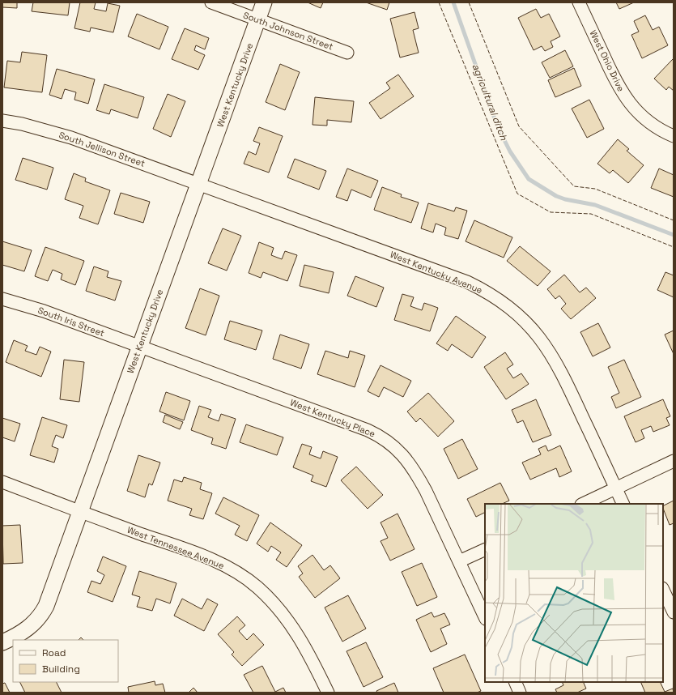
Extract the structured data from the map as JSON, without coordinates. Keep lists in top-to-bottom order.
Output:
{
  "streets": {
    "street": [
      "South Johnson Street",
      "West Ohio Drive",
      "West Kentucky Drive",
      "South Jellison Street",
      "West Kentucky Avenue",
      "South Iris Street",
      "West Kentucky Place",
      "West Tennessee Avenue"
    ]
  },
  "crossings": [
    ["South Johnson Street", "West Kentucky Drive"],
    ["West Kentucky Drive", "South Jellison Street"],
    ["West Kentucky Drive", "West Kentucky Avenue"],
    ["West Kentucky Drive", "South Iris Street"],
    ["West Kentucky Drive", "West Kentucky Place"],
    ["West Kentucky Drive", "West Tennessee Avenue"],
    ["South Jellison Street", "West Kentucky Avenue"],
    ["South Iris Street", "West Kentucky Place"]
  ],
  "water": ["agricultural ditch"],
  "legend": ["Road", "Building"]
}
